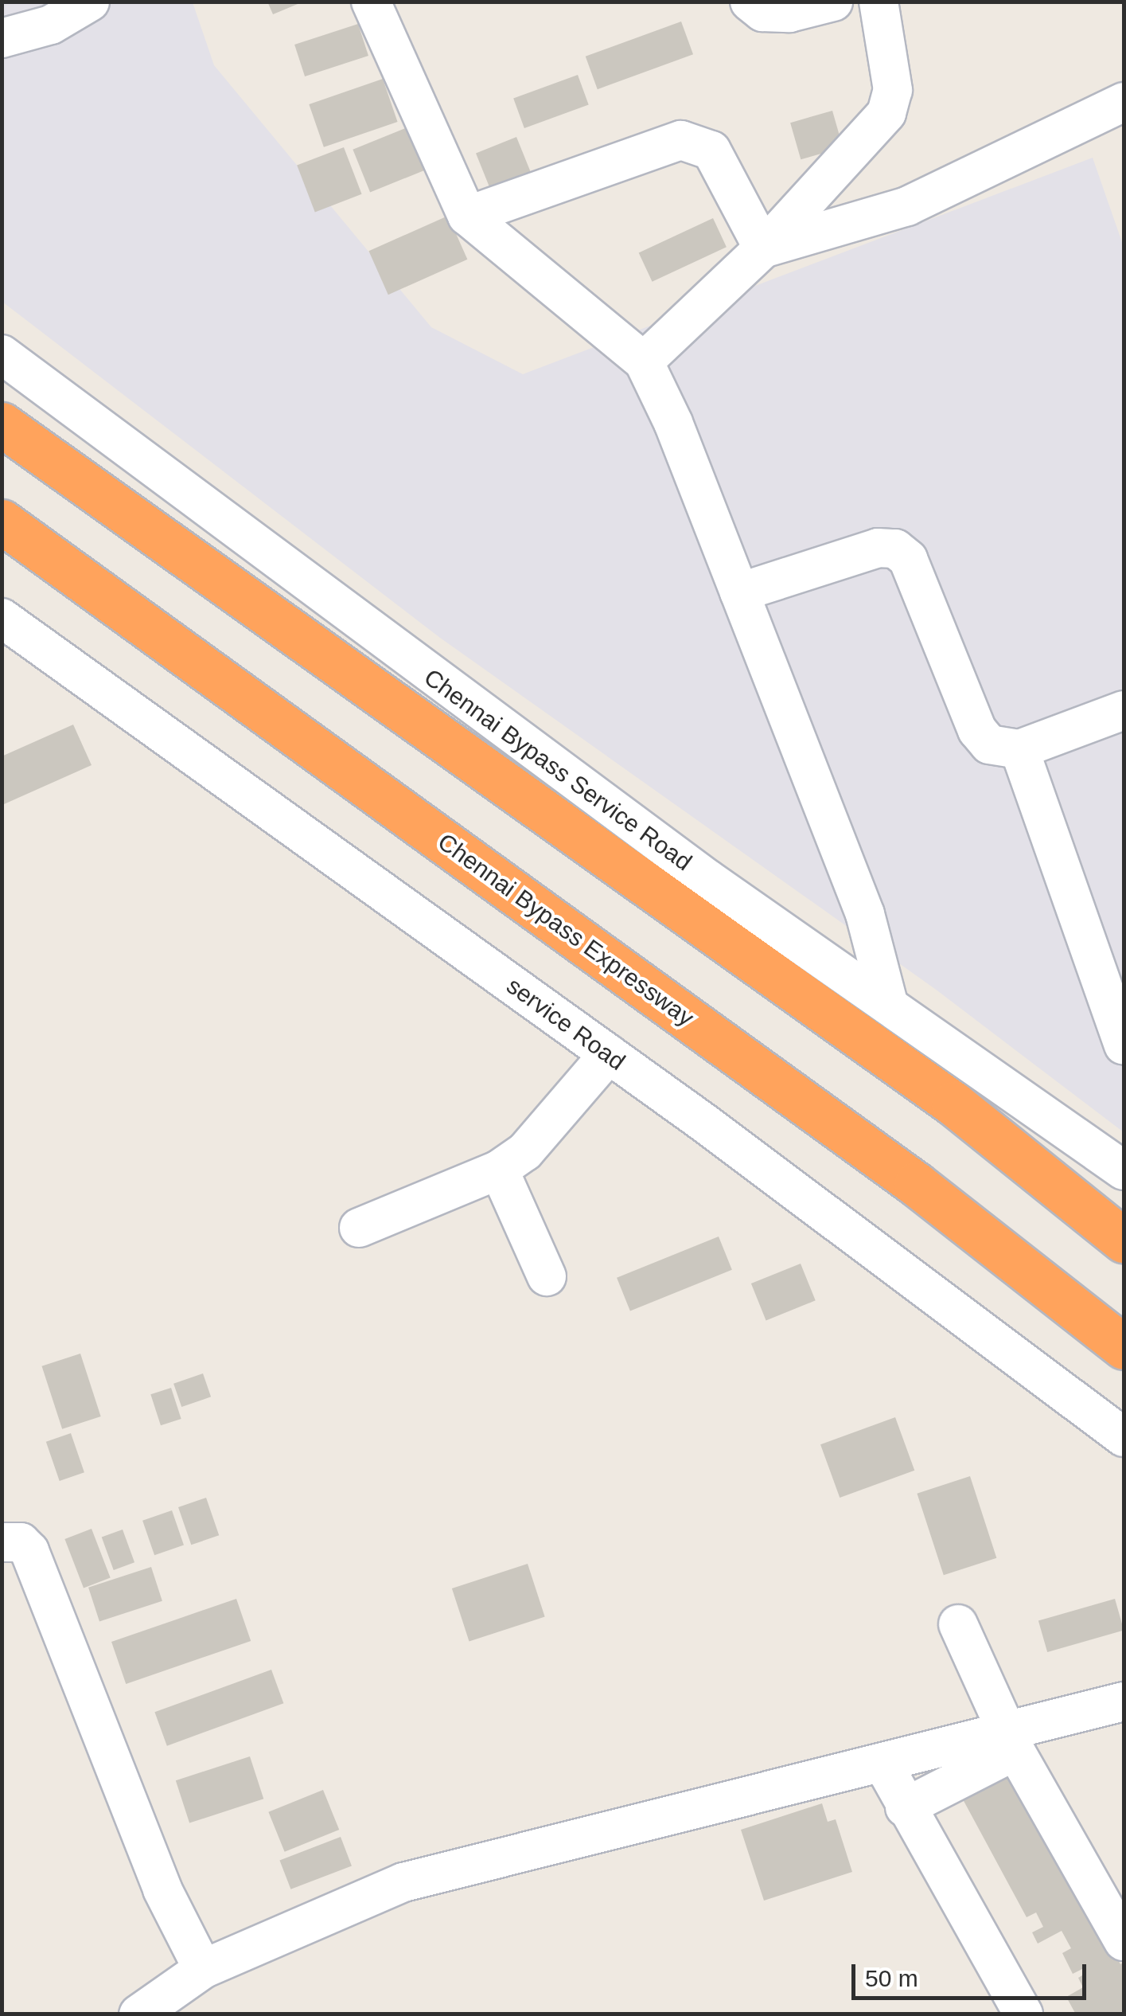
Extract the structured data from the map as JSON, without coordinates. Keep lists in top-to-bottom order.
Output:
{
  "streets": {
    "highway": ["Chennai Bypass Expressway"],
    "street": ["Chennai Bypass Service Road", "service Road"]
  },
  "scale_bar": "50 m"
}
